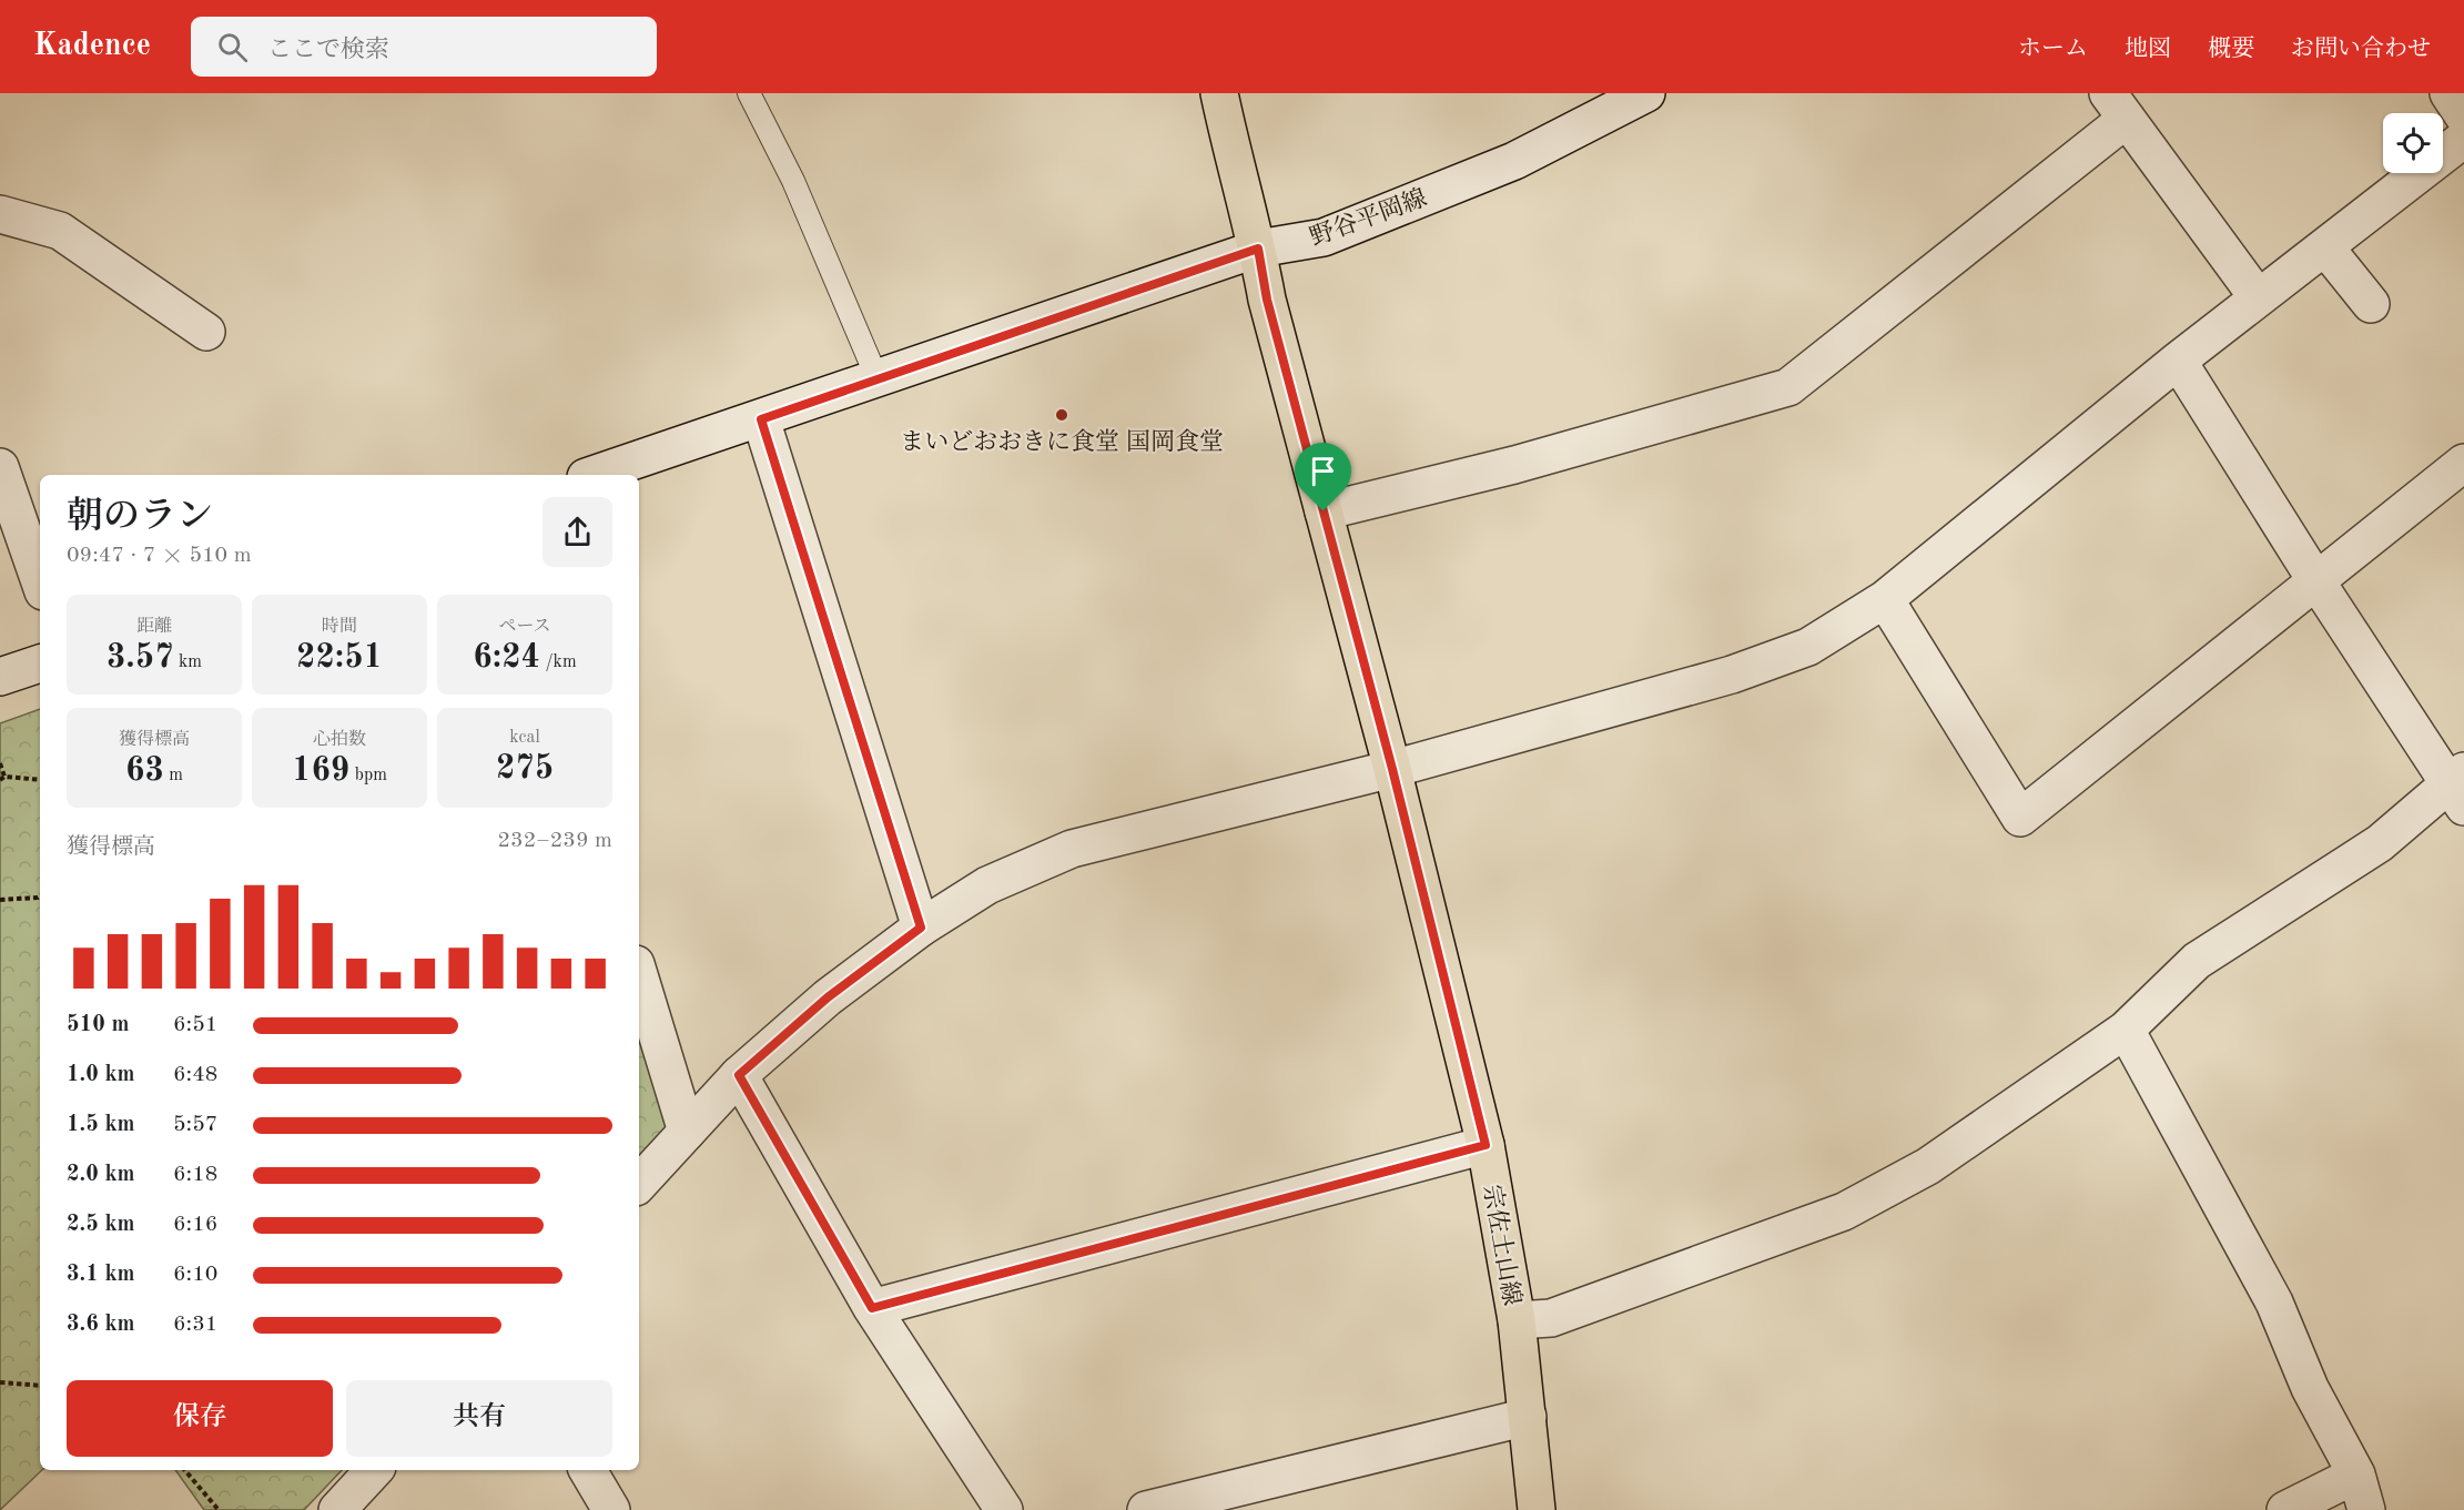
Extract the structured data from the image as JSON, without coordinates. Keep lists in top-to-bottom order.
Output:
{
  "streets": {
    "main road": ["宗佐土山線"],
    "street": ["野谷平岡線"]
  },
  "crossings": [
    ["野谷平岡線", "宗佐土山線"]
  ],
  "places": ["まいどおおきに食堂 国岡食堂"],
  "page": {
    "header": "Kadence",
    "search": "ここで検索",
    "nav": [
      "ホーム",
      "地図",
      "概要",
      "お問い合わせ"
    ],
    "heading": ["朝のラン", "09:47 · 7 × 510 m"],
    "stats": [
      ["距離", "3.57 km"],
      ["時間", "22:51"],
      ["ペース", "6:24 /km"],
      ["獲得標高", "63 m"],
      ["心拍数", "169 bpm"],
      ["kcal", "275"]
    ],
    "chart": ["獲得標高", "232–239 m"],
    "list": [
      {
        "name": "510 m",
        "note": "6:51"
      },
      {
        "name": "1.0 km",
        "note": "6:48"
      },
      {
        "name": "1.5 km",
        "note": "5:57"
      },
      {
        "name": "2.0 km",
        "note": "6:18"
      },
      {
        "name": "2.5 km",
        "note": "6:16"
      },
      {
        "name": "3.1 km",
        "note": "6:10"
      },
      {
        "name": "3.6 km",
        "note": "6:31"
      }
    ],
    "buttons": ["保存", "共有"]
  }
}
